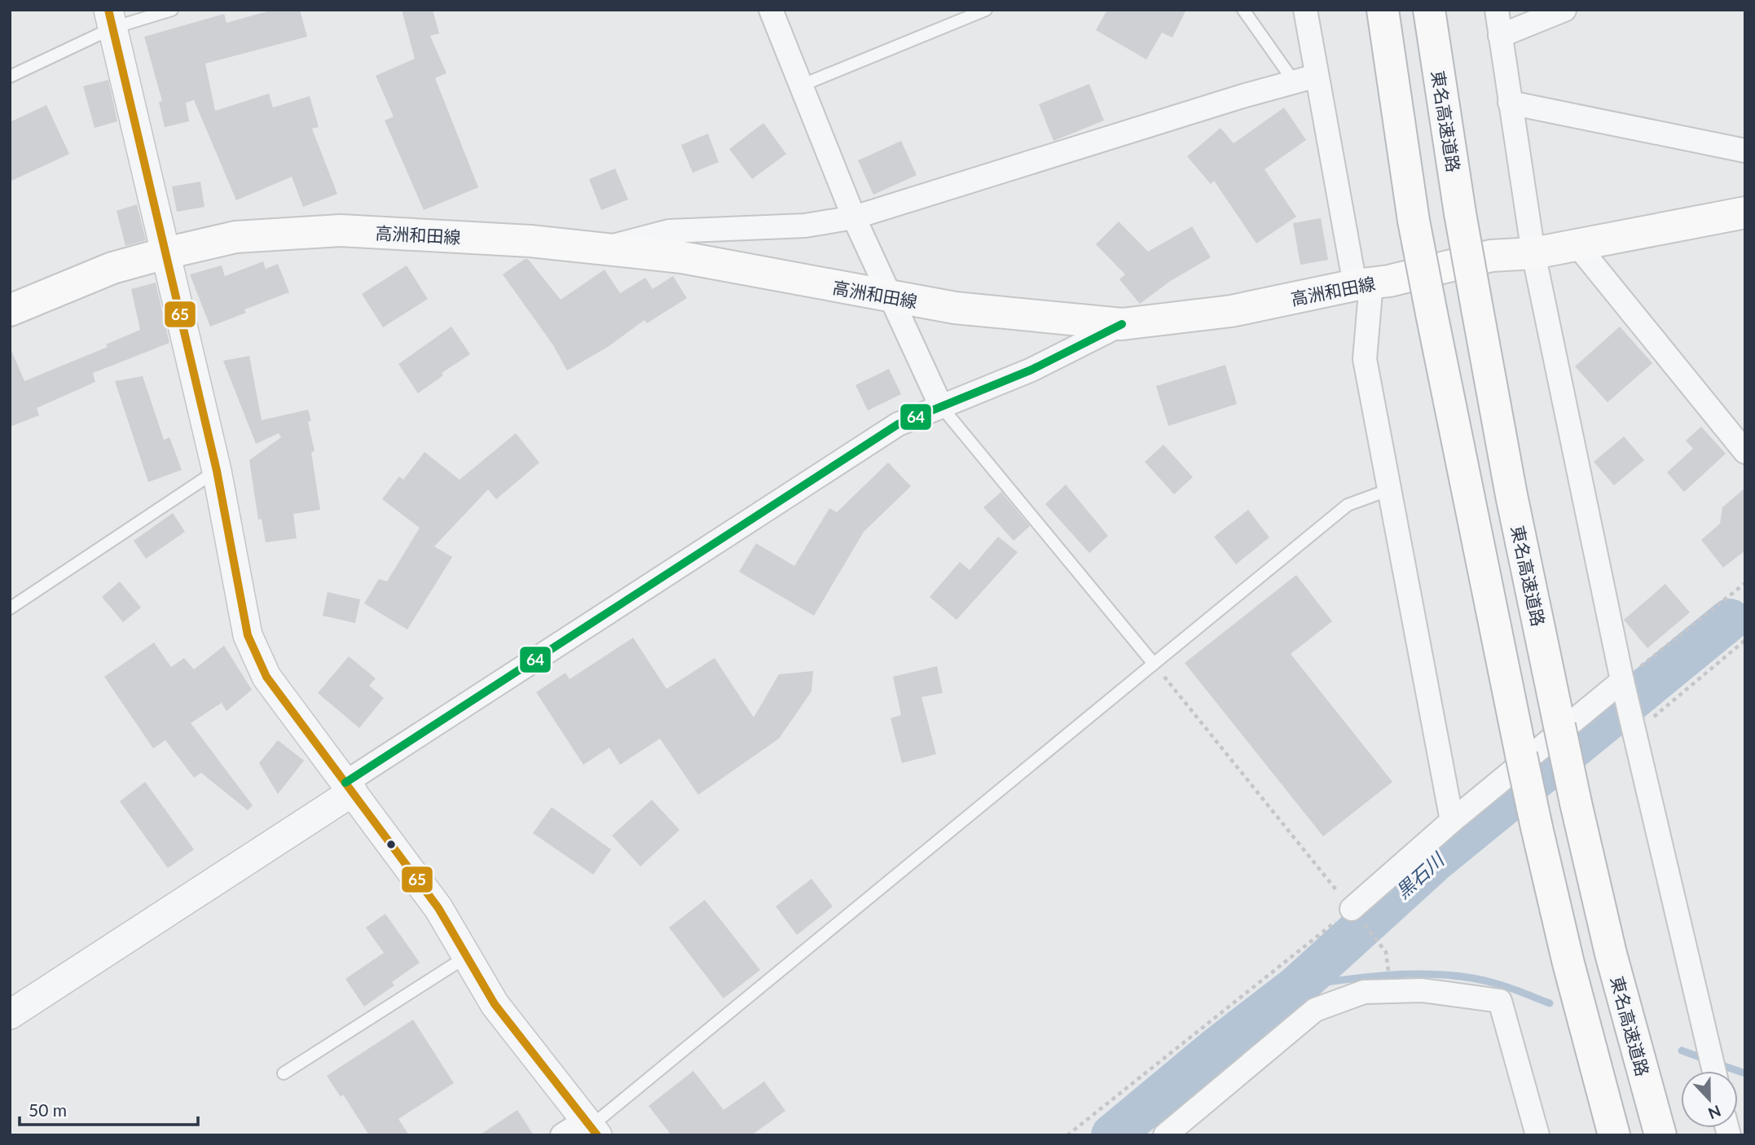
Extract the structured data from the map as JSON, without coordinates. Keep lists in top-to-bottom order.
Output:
{
  "streets": {
    "main road": ["東名高速道路", "高洲和田線"]
  },
  "water": ["黒石川"],
  "lines": ["transit line 65", "transit line 64"],
  "scale_bar": "50 m",
  "north": "bottom"
}
